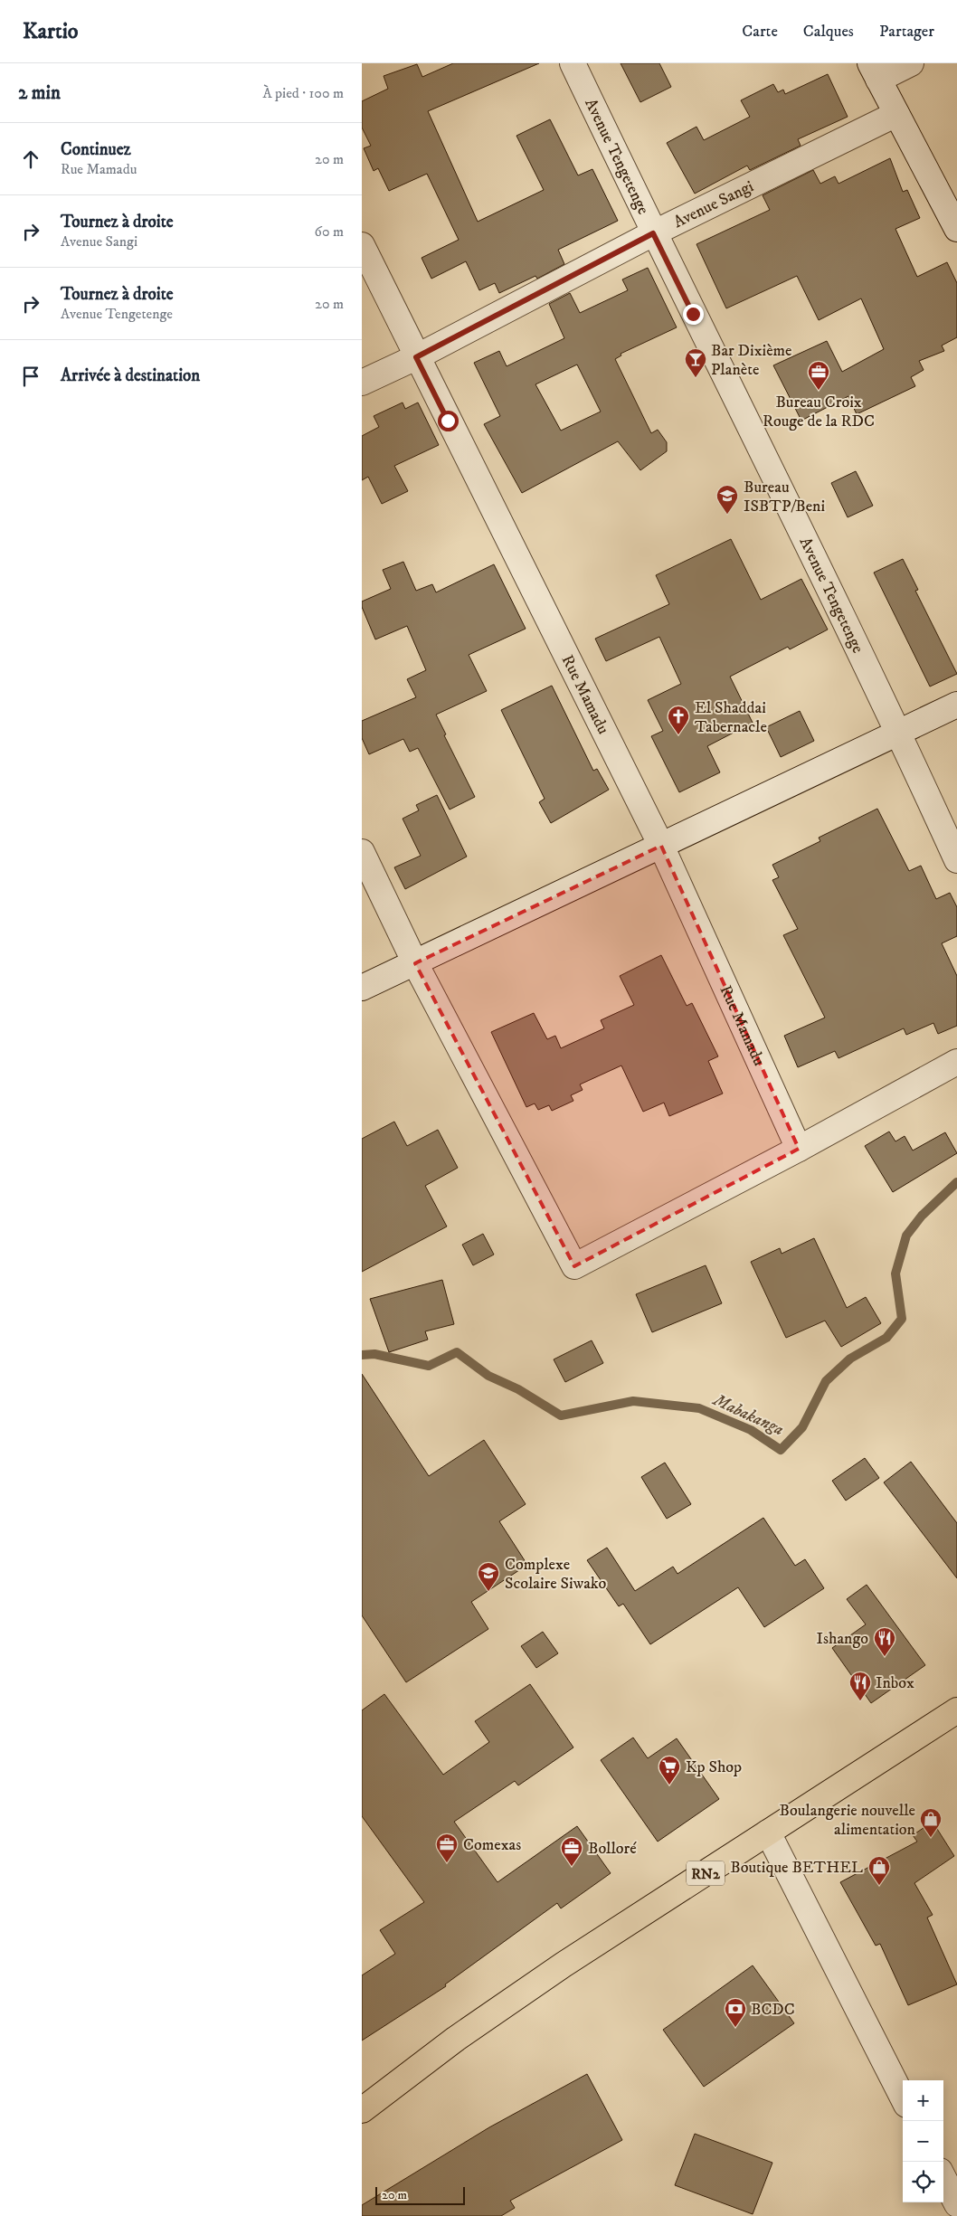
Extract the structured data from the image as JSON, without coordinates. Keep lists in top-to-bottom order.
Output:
{
  "streets": {
    "highway": ["RN2"],
    "street": ["Avenue Tengetenge", "Avenue Sangi", "Rue Mamadu"]
  },
  "crossings": [
    ["Avenue Tengetenge", "Avenue Sangi"],
    ["Avenue Sangi", "Rue Mamadu"]
  ],
  "water": ["Mabakanga"],
  "places": {
    "bar": ["Bar Dixième Planète"],
    "office": ["Bureau Croix Rouge de la RDC", "Comexas", "Bolloré"],
    "school or university": ["Bureau ISBTP/Beni", "Complexe Scolaire Siwako"],
    "church": ["El Shaddai Tabernacle"],
    "restaurant": ["Ishango", "Inbox"],
    "supermarket": ["Kp Shop"],
    "shop": ["Boulangerie nouvelle alimentation", "Boutique BETHEL"],
    "bank": ["BCDC"]
  },
  "scale_bar": "20 m",
  "page": {
    "header": "Kartio",
    "nav": ["Carte", "Calques", "Partager"],
    "heading": ["2 min", "À pied · 100 m"],
    "list": [
      ["Continuez", "Rue Mamadu", "20 m"],
      ["Tournez à droite", "Avenue Sangi", "60 m"],
      ["Tournez à droite", "Avenue Tengetenge", "20 m"],
      "Arrivée à destination"
    ],
    "map_buttons": ["+", "−"],
    "scale": "20 m"
  }
}
